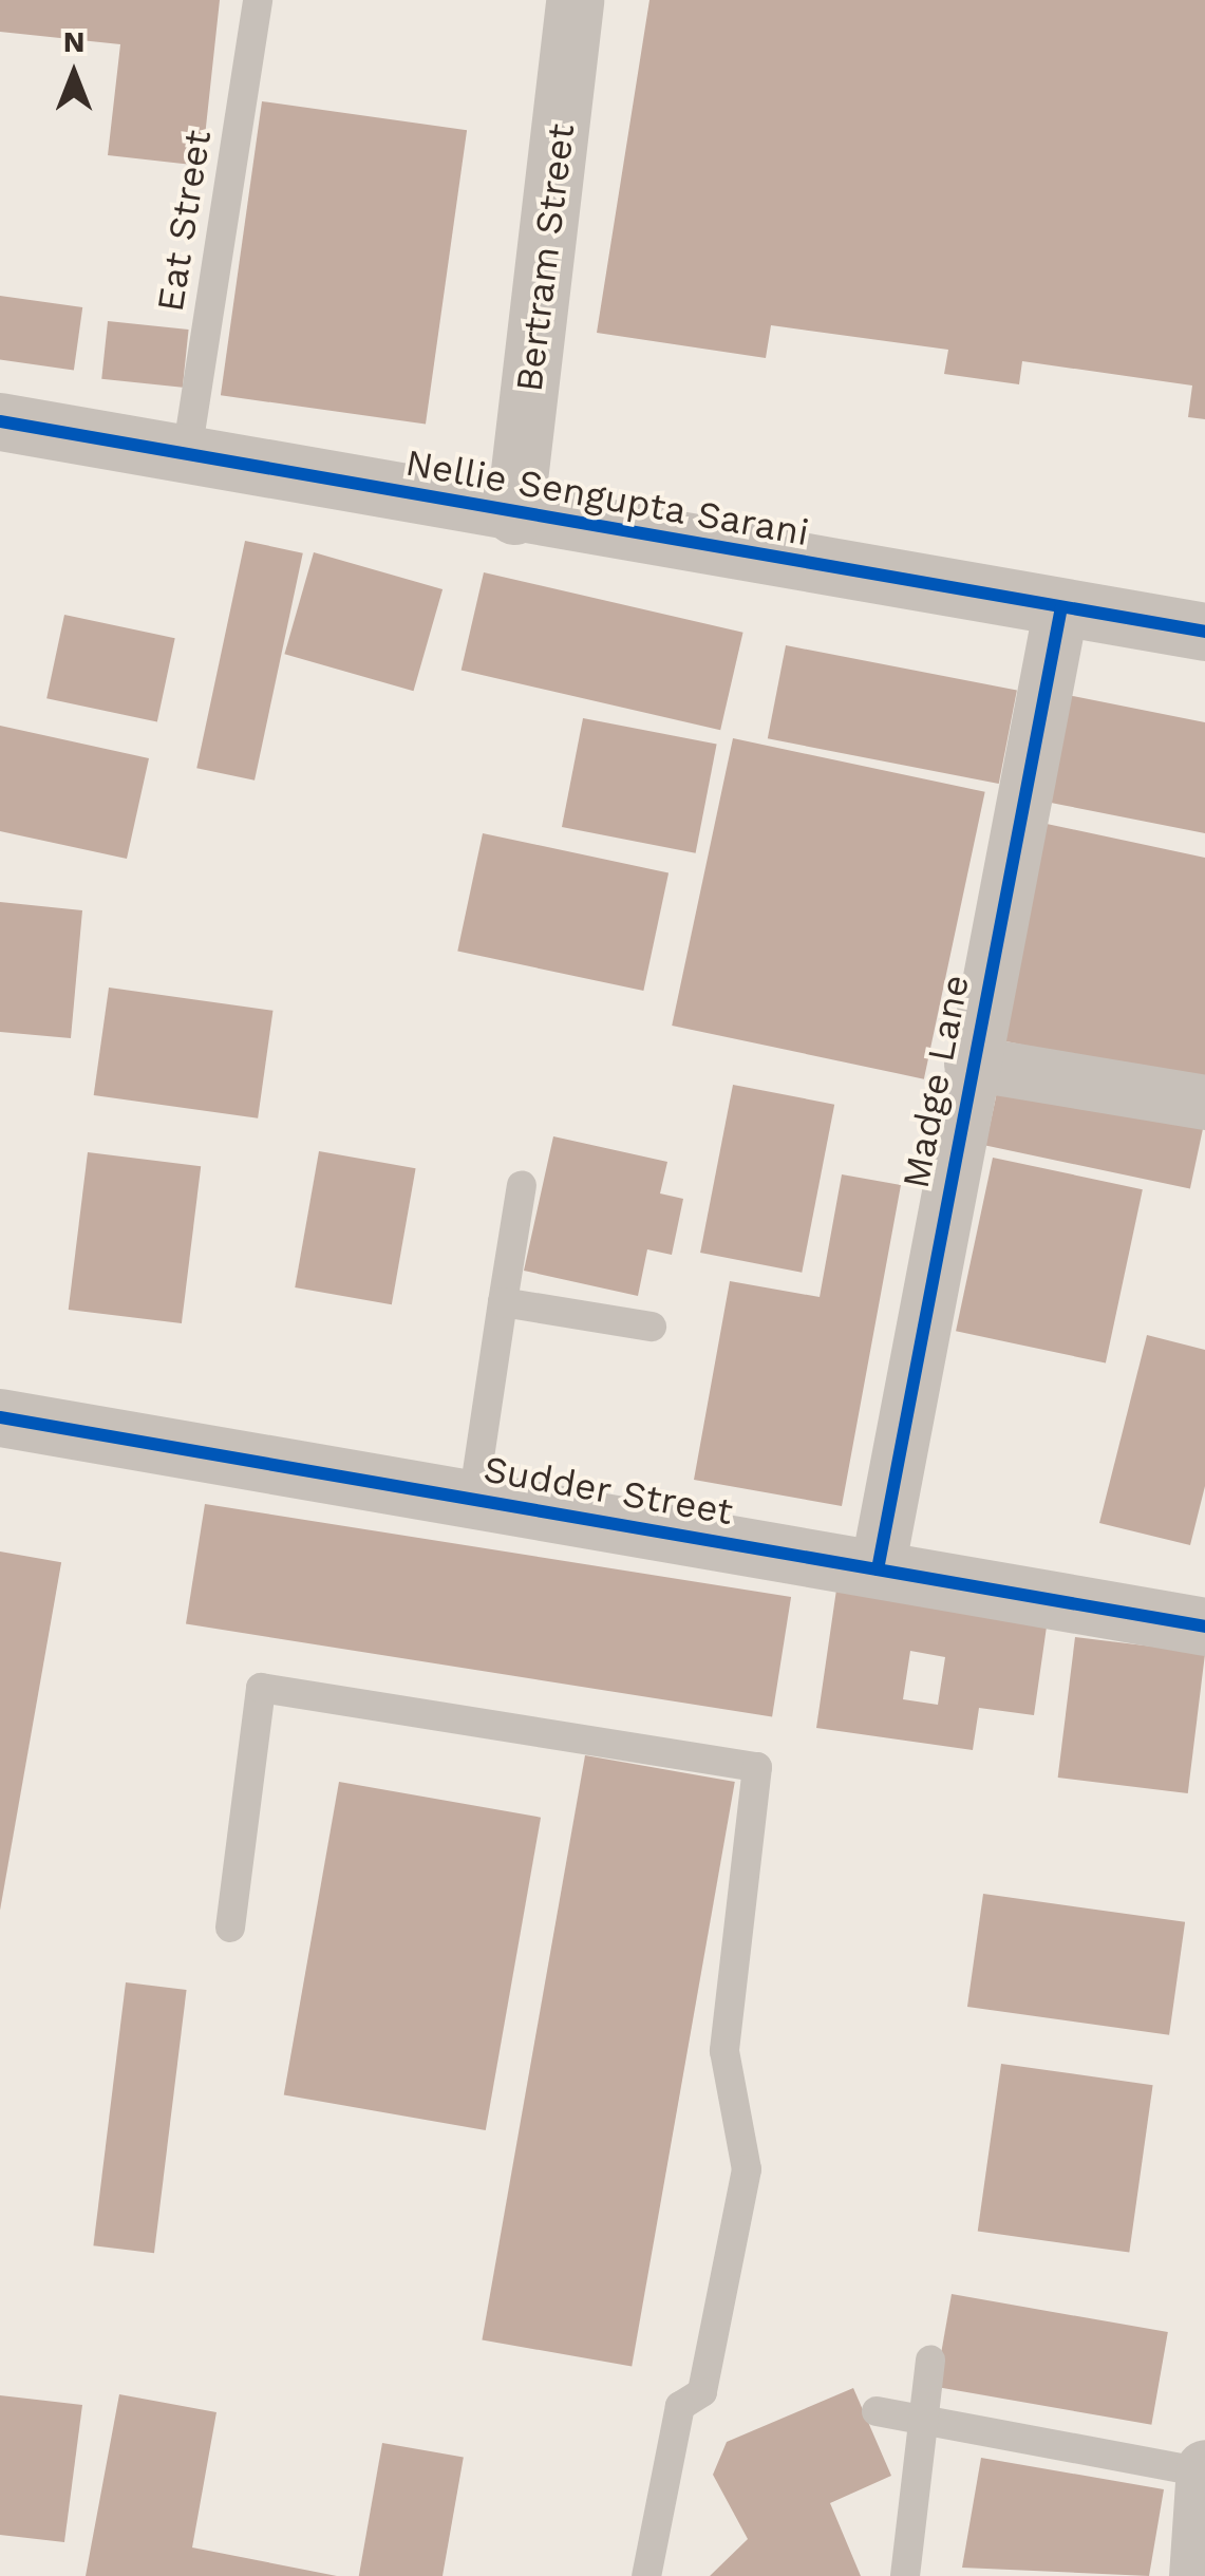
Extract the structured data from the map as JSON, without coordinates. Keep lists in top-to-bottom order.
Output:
{
  "streets": {
    "street": [
      "Bertram Street",
      "Nellie Sengupta Sarani",
      "Madge Lane",
      "Sudder Street"
    ],
    "lane": ["Eat Street"]
  },
  "crossings": [
    ["Eat Street", "Nellie Sengupta Sarani"],
    ["Bertram Street", "Nellie Sengupta Sarani"],
    ["Nellie Sengupta Sarani", "Madge Lane"],
    ["Madge Lane", "Sudder Street"]
  ],
  "north": "top"
}
